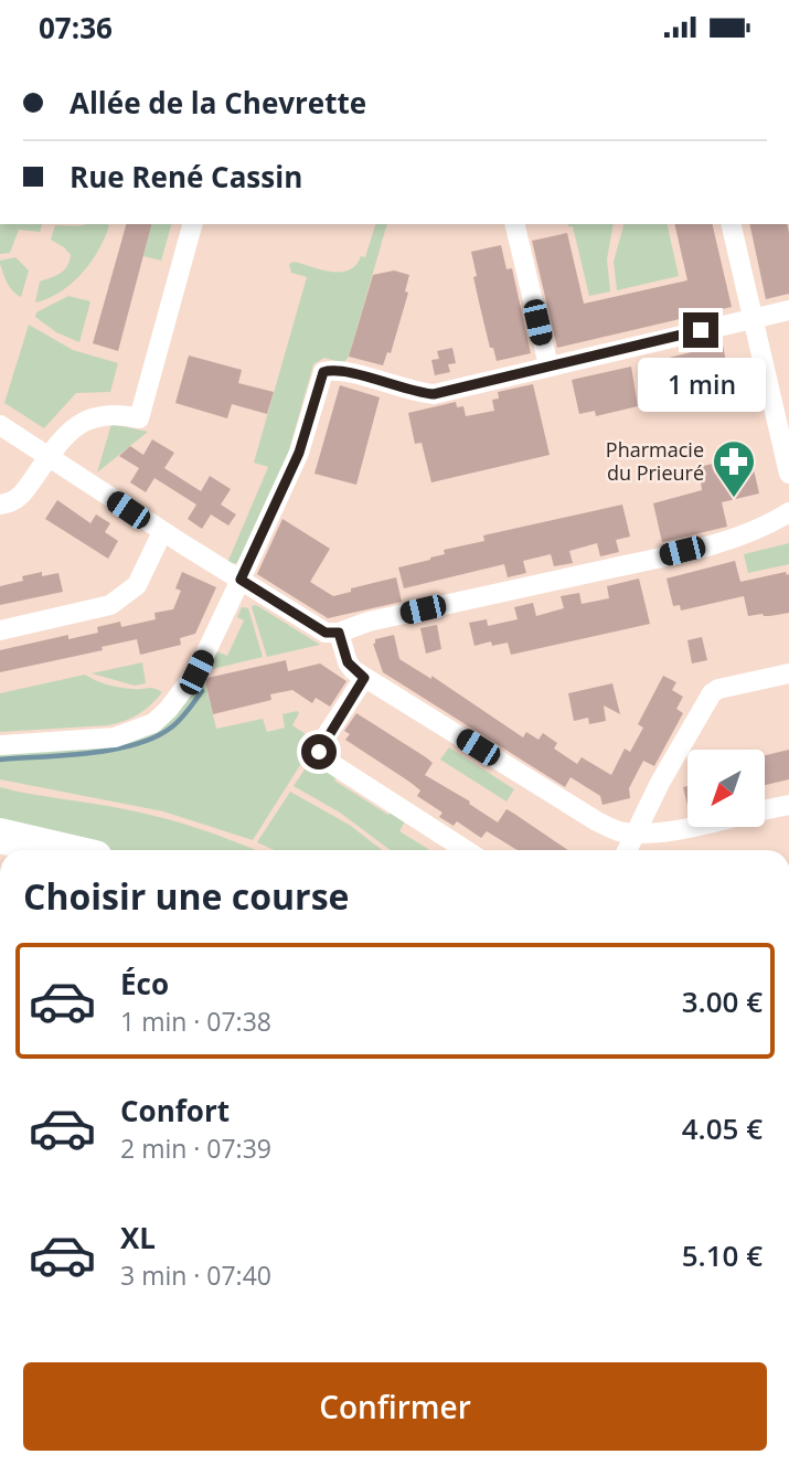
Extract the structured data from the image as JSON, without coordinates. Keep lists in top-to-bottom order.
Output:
{
  "places": {
    "pharmacy": ["Pharmacie du Prieuré"]
  },
  "north": "bottom left",
  "page": {
    "status": "07:36",
    "banner": ["Allée de la Chevrette", "Rue René Cassin"],
    "bubble": "1 min",
    "heading": "Choisir une course",
    "list": [
      {
        "name": "Éco",
        "note": "1 min · 07:38",
        "value": "3.00 €"
      },
      {
        "name": "Confort",
        "note": "2 min · 07:39",
        "value": "4.05 €"
      },
      {
        "name": "XL",
        "note": "3 min · 07:40",
        "value": "5.10 €"
      }
    ],
    "buttons": "Confirmer"
  }
}
